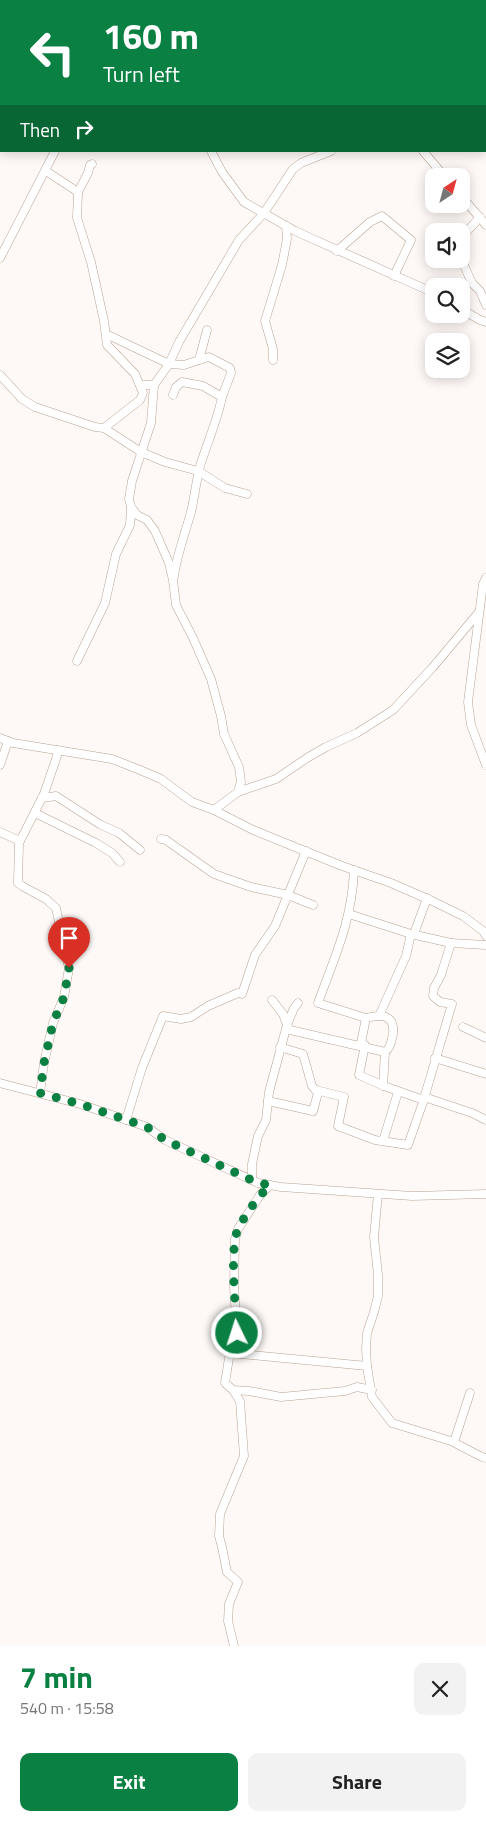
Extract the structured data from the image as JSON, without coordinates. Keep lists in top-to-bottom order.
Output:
{
  "north": "top right",
  "page": {
    "turn": ["160 m", "Turn left"],
    "then": "Then",
    "heading": ["7 min", "540 m · 15:58"],
    "buttons": ["Exit", "Share"]
  }
}
